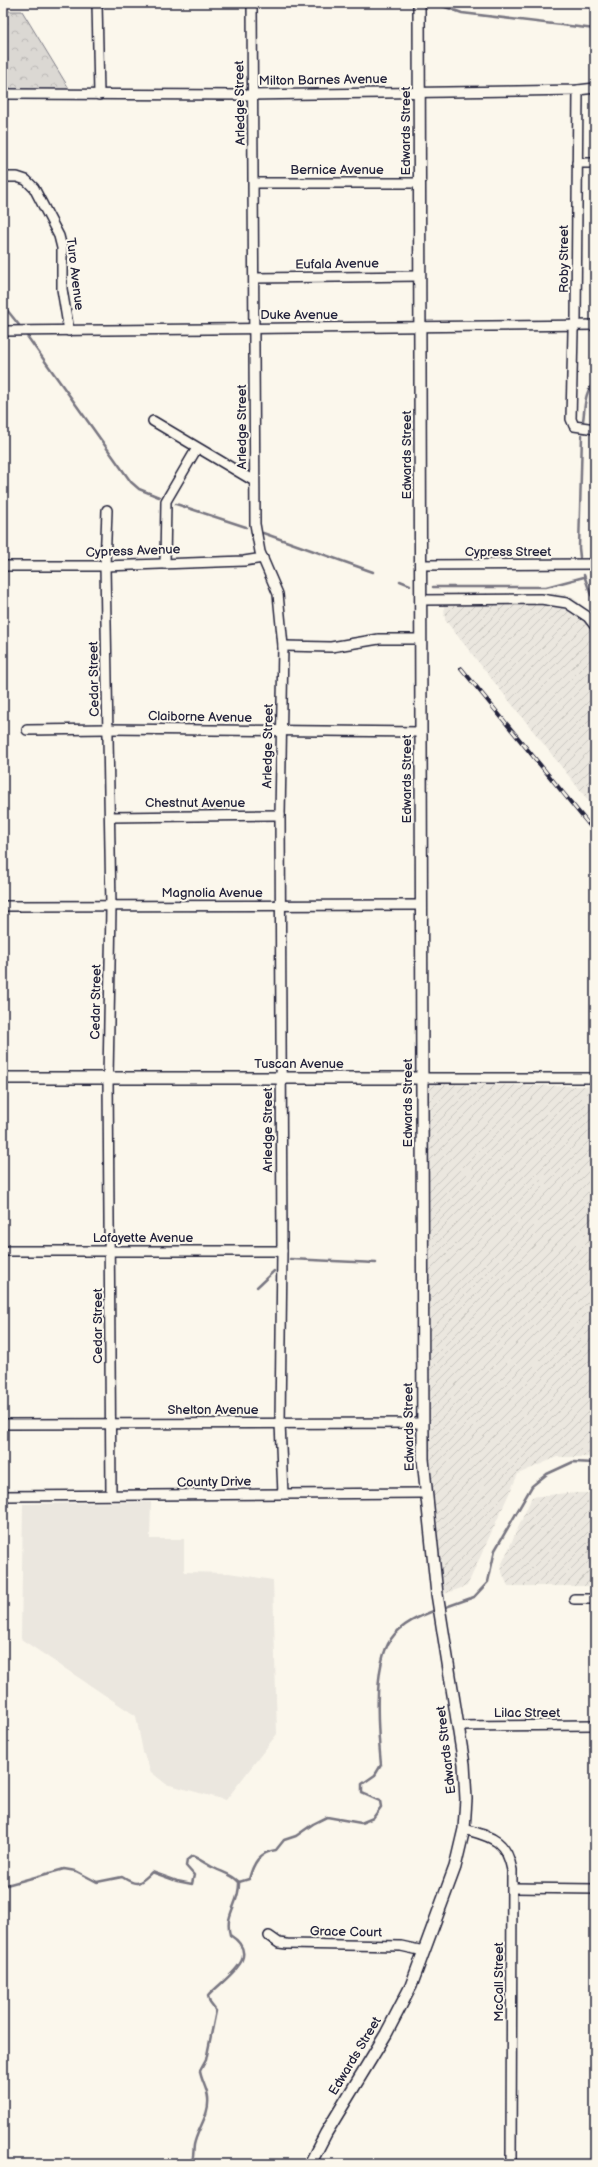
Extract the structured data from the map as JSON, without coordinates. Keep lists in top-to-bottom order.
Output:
{
  "streets": {
    "main road": ["Edwards Street", "Tuscan Avenue"],
    "street": [
      "Milton Barnes Avenue",
      "Arledge Street",
      "Bernice Avenue",
      "Roby Street",
      "Eufala Avenue",
      "Turo Avenue",
      "Duke Avenue",
      "Cypress Avenue",
      "Cypress Street",
      "Cedar Street",
      "Claiborne Avenue",
      "Chestnut Avenue",
      "Magnolia Avenue",
      "Lafayette Avenue",
      "Shelton Avenue",
      "County Drive",
      "Lilac Street",
      "Grace Court",
      "McCall Street"
    ]
  },
  "crossings": [
    ["Milton Barnes Avenue", "Arledge Street"],
    ["Milton Barnes Avenue", "Edwards Street"],
    ["Milton Barnes Avenue", "Roby Street"],
    ["Arledge Street", "Bernice Avenue"],
    ["Arledge Street", "Eufala Avenue"],
    ["Arledge Street", "Duke Avenue"],
    ["Arledge Street", "Cypress Avenue"],
    ["Arledge Street", "Claiborne Avenue"],
    ["Arledge Street", "Chestnut Avenue"],
    ["Arledge Street", "Magnolia Avenue"],
    ["Arledge Street", "Tuscan Avenue"],
    ["Arledge Street", "Lafayette Avenue"],
    ["Arledge Street", "Shelton Avenue"],
    ["Arledge Street", "County Drive"],
    ["Edwards Street", "Bernice Avenue"],
    ["Edwards Street", "Eufala Avenue"],
    ["Edwards Street", "Duke Avenue"],
    ["Edwards Street", "Cypress Street"],
    ["Edwards Street", "Claiborne Avenue"],
    ["Edwards Street", "Magnolia Avenue"],
    ["Edwards Street", "Tuscan Avenue"],
    ["Edwards Street", "Shelton Avenue"],
    ["Edwards Street", "County Drive"],
    ["Edwards Street", "Lilac Street"],
    ["Edwards Street", "Grace Court"],
    ["Edwards Street", "McCall Street"],
    ["Roby Street", "Duke Avenue"],
    ["Turo Avenue", "Duke Avenue"],
    ["Cypress Avenue", "Cedar Street"],
    ["Cedar Street", "Claiborne Avenue"],
    ["Cedar Street", "Chestnut Avenue"],
    ["Cedar Street", "Magnolia Avenue"],
    ["Cedar Street", "Tuscan Avenue"],
    ["Cedar Street", "Lafayette Avenue"],
    ["Cedar Street", "Shelton Avenue"],
    ["Cedar Street", "County Drive"]
  ]
}
